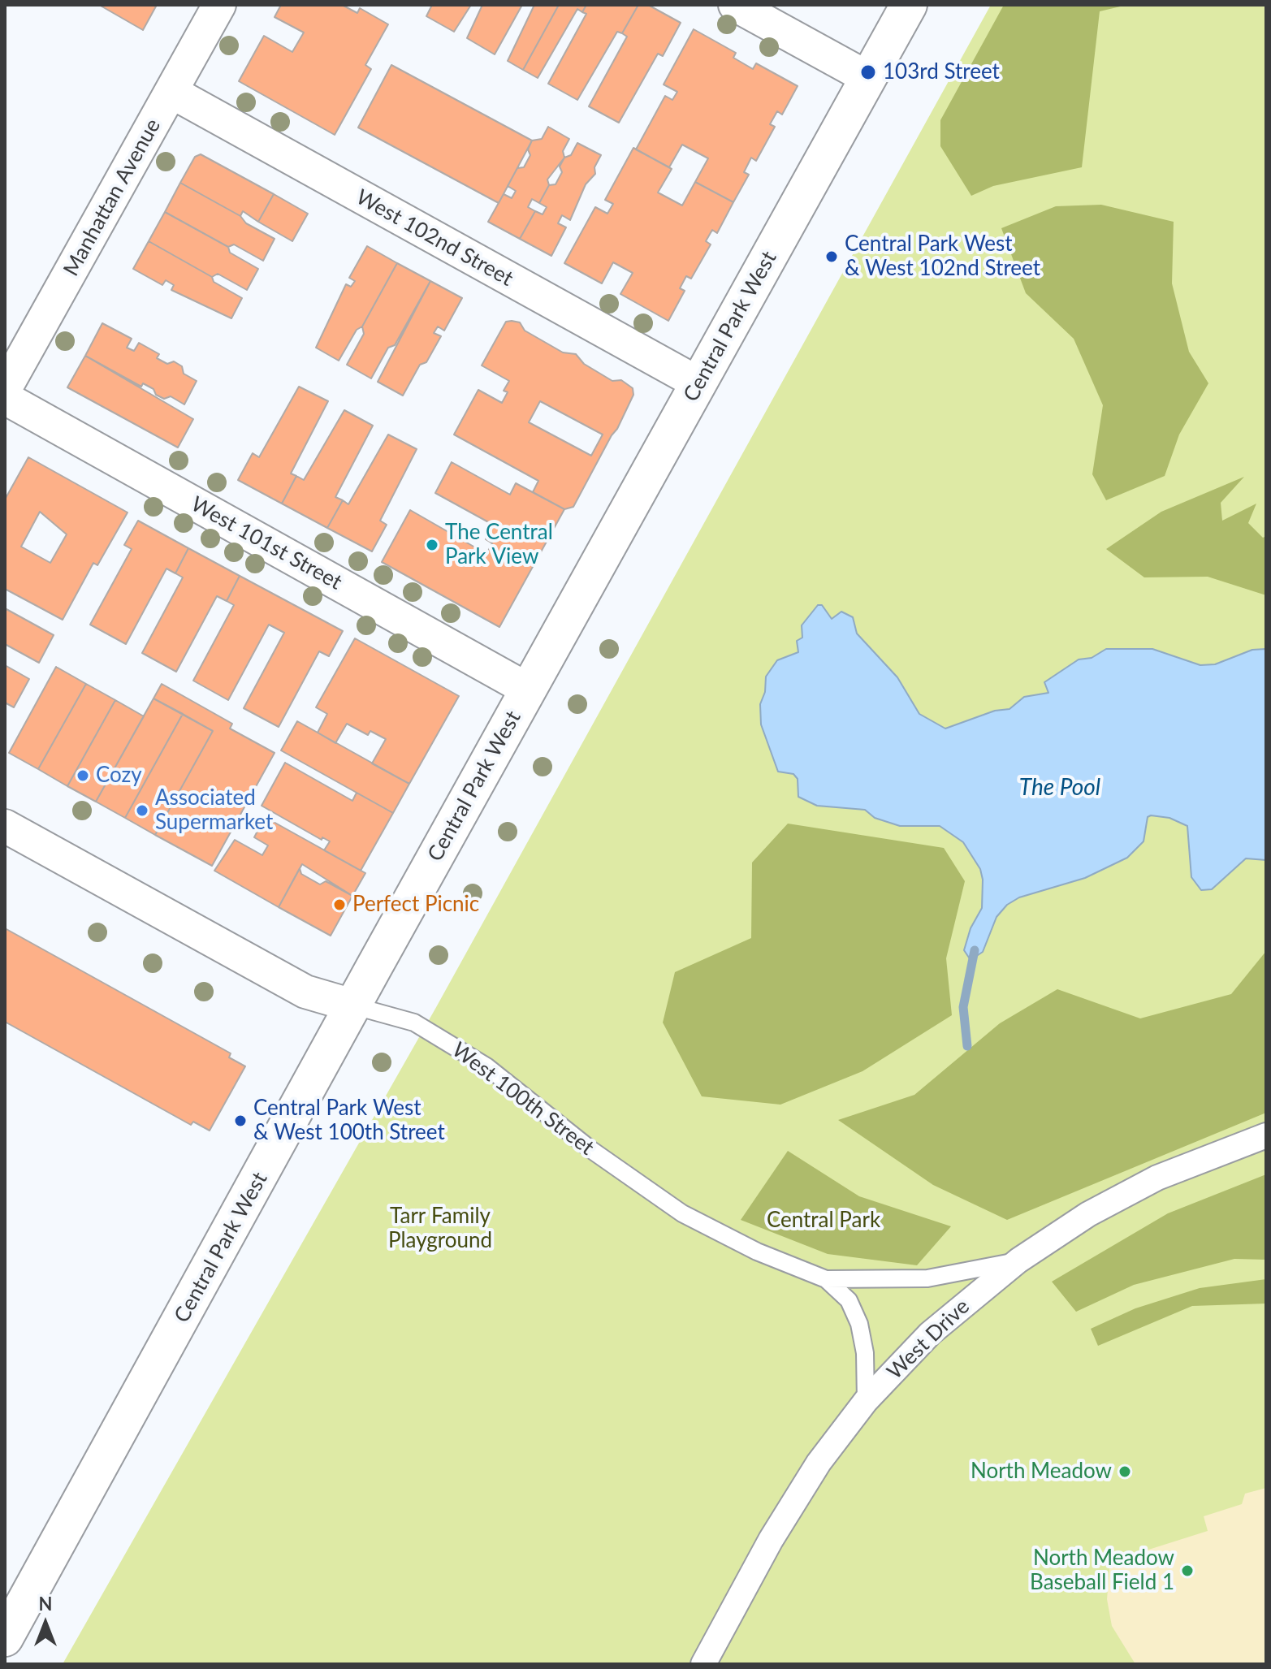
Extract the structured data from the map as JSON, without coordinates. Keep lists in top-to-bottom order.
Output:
{
  "streets": {
    "main road": ["Central Park West"],
    "street": [
      "Manhattan Avenue",
      "West 102nd Street",
      "West 101st Street",
      "West 100th Street",
      "West Drive"
    ]
  },
  "crossings": [
    ["Manhattan Avenue", "West 102nd Street"],
    ["West 102nd Street", "Central Park West"],
    ["Central Park West", "West 101st Street"],
    ["Central Park West", "West 100th Street"],
    ["West 100th Street", "West Drive"]
  ],
  "water": ["The Pool"],
  "parks": ["Tarr Family Playground", "Central Park"],
  "places": [
    "103rd Street",
    "Central Park West & West 102nd Street",
    "The Central Park View",
    "Cozy",
    "Associated Supermarket",
    "Perfect Picnic",
    "Central Park West & West 100th Street",
    "North Meadow",
    "North Meadow Baseball Field 1"
  ],
  "north": "top"
}
